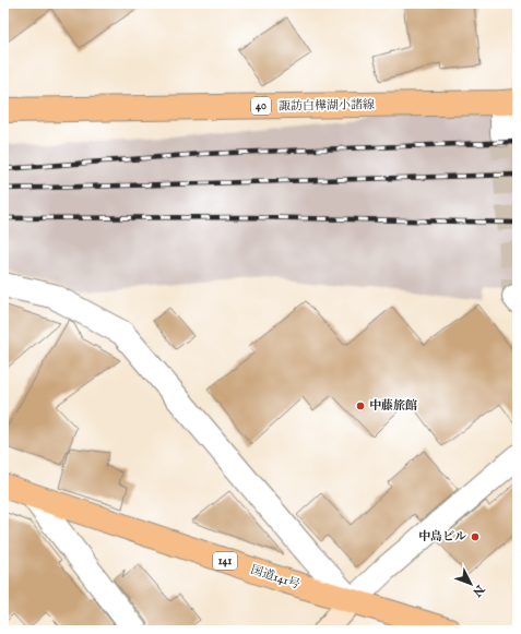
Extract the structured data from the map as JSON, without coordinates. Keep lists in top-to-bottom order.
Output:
{
  "streets": {
    "main road": [
      "40",
      "諏訪白樺湖小諸線",
      "141",
      "国道141号"
    ]
  },
  "places": ["中藤旅館", "中島ビル"],
  "north": "bottom right"
}
